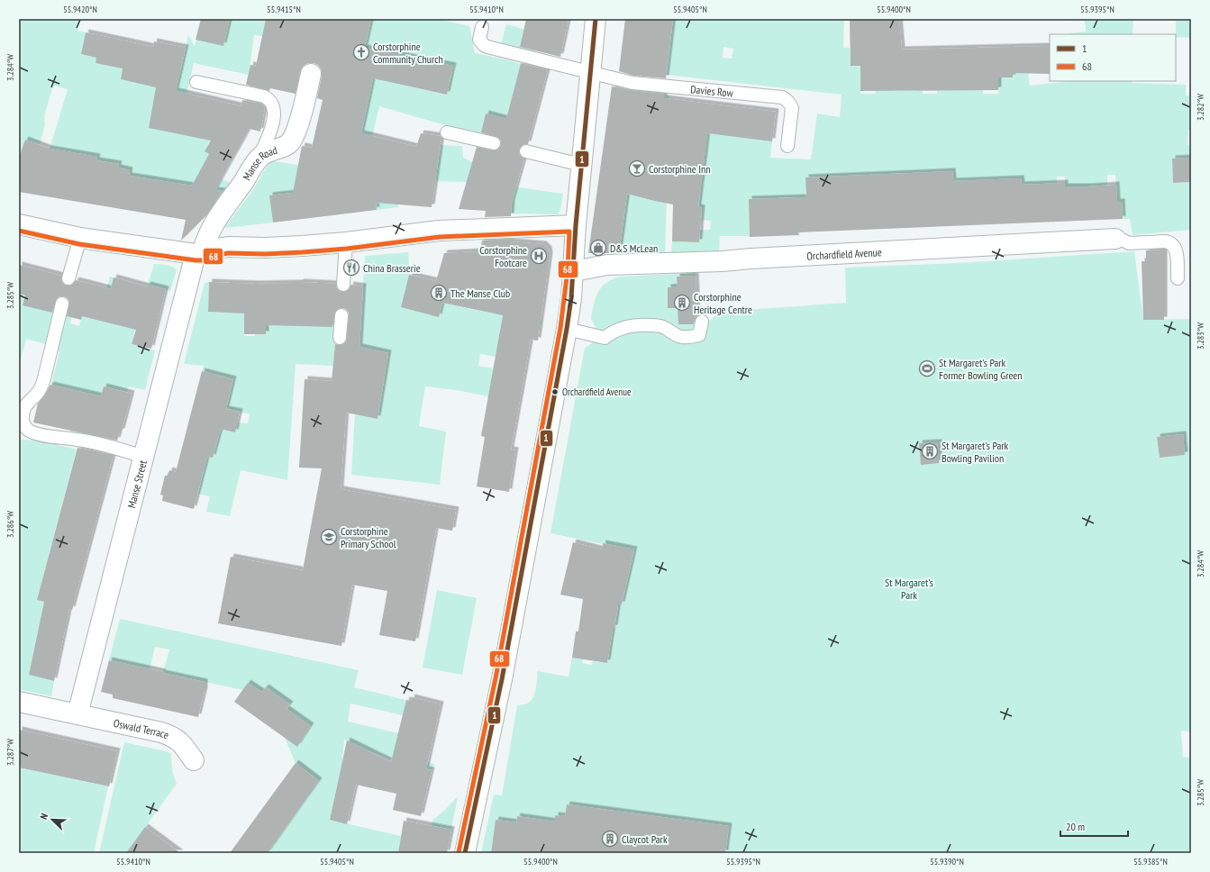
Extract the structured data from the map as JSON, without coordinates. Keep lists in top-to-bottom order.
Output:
{
  "streets": {
    "street": [
      "Manse Road",
      "Orchardfield Avenue",
      "Manse Street",
      "Oswald Terrace"
    ],
    "lane": ["Davies Row"]
  },
  "crossings": [
    ["Manse Road", "Manse Street"],
    ["Manse Street", "Oswald Terrace"]
  ],
  "parks": ["St Margaret's Park"],
  "places": {
    "church": ["Corstorphine Community Church"],
    "bar": ["Corstorphine Inn"],
    "shop": ["D&S McLean"],
    "hospital": ["Corstorphine Footcare"],
    "restaurant": ["China Brasserie"],
    "building": [
      "The Manse Club",
      "Corstorphine Heritage Centre",
      "St Margaret's Park Bowling Pavilion",
      "Claycot Park"
    ],
    "sports": ["St Margaret's Park Former Bowling Green"],
    "other": ["Orchardfield Avenue"],
    "school or university": ["Corstorphine Primary School"]
  },
  "lines": ["transit line 1", "transit line 68"],
  "legend": ["1", "68"],
  "scale_bar": "20 m",
  "north": "top left",
  "coordinates": [
    "55.9420°N",
    "55.9415°N",
    "55.9410°N",
    "55.9405°N",
    "55.9400°N",
    "55.9395°N",
    "3.284°W",
    "3.282°W",
    "3.285°W",
    "3.283°W",
    "3.286°W",
    "3.287°W",
    "55.9390°N",
    "55.9385°N"
  ]
}
